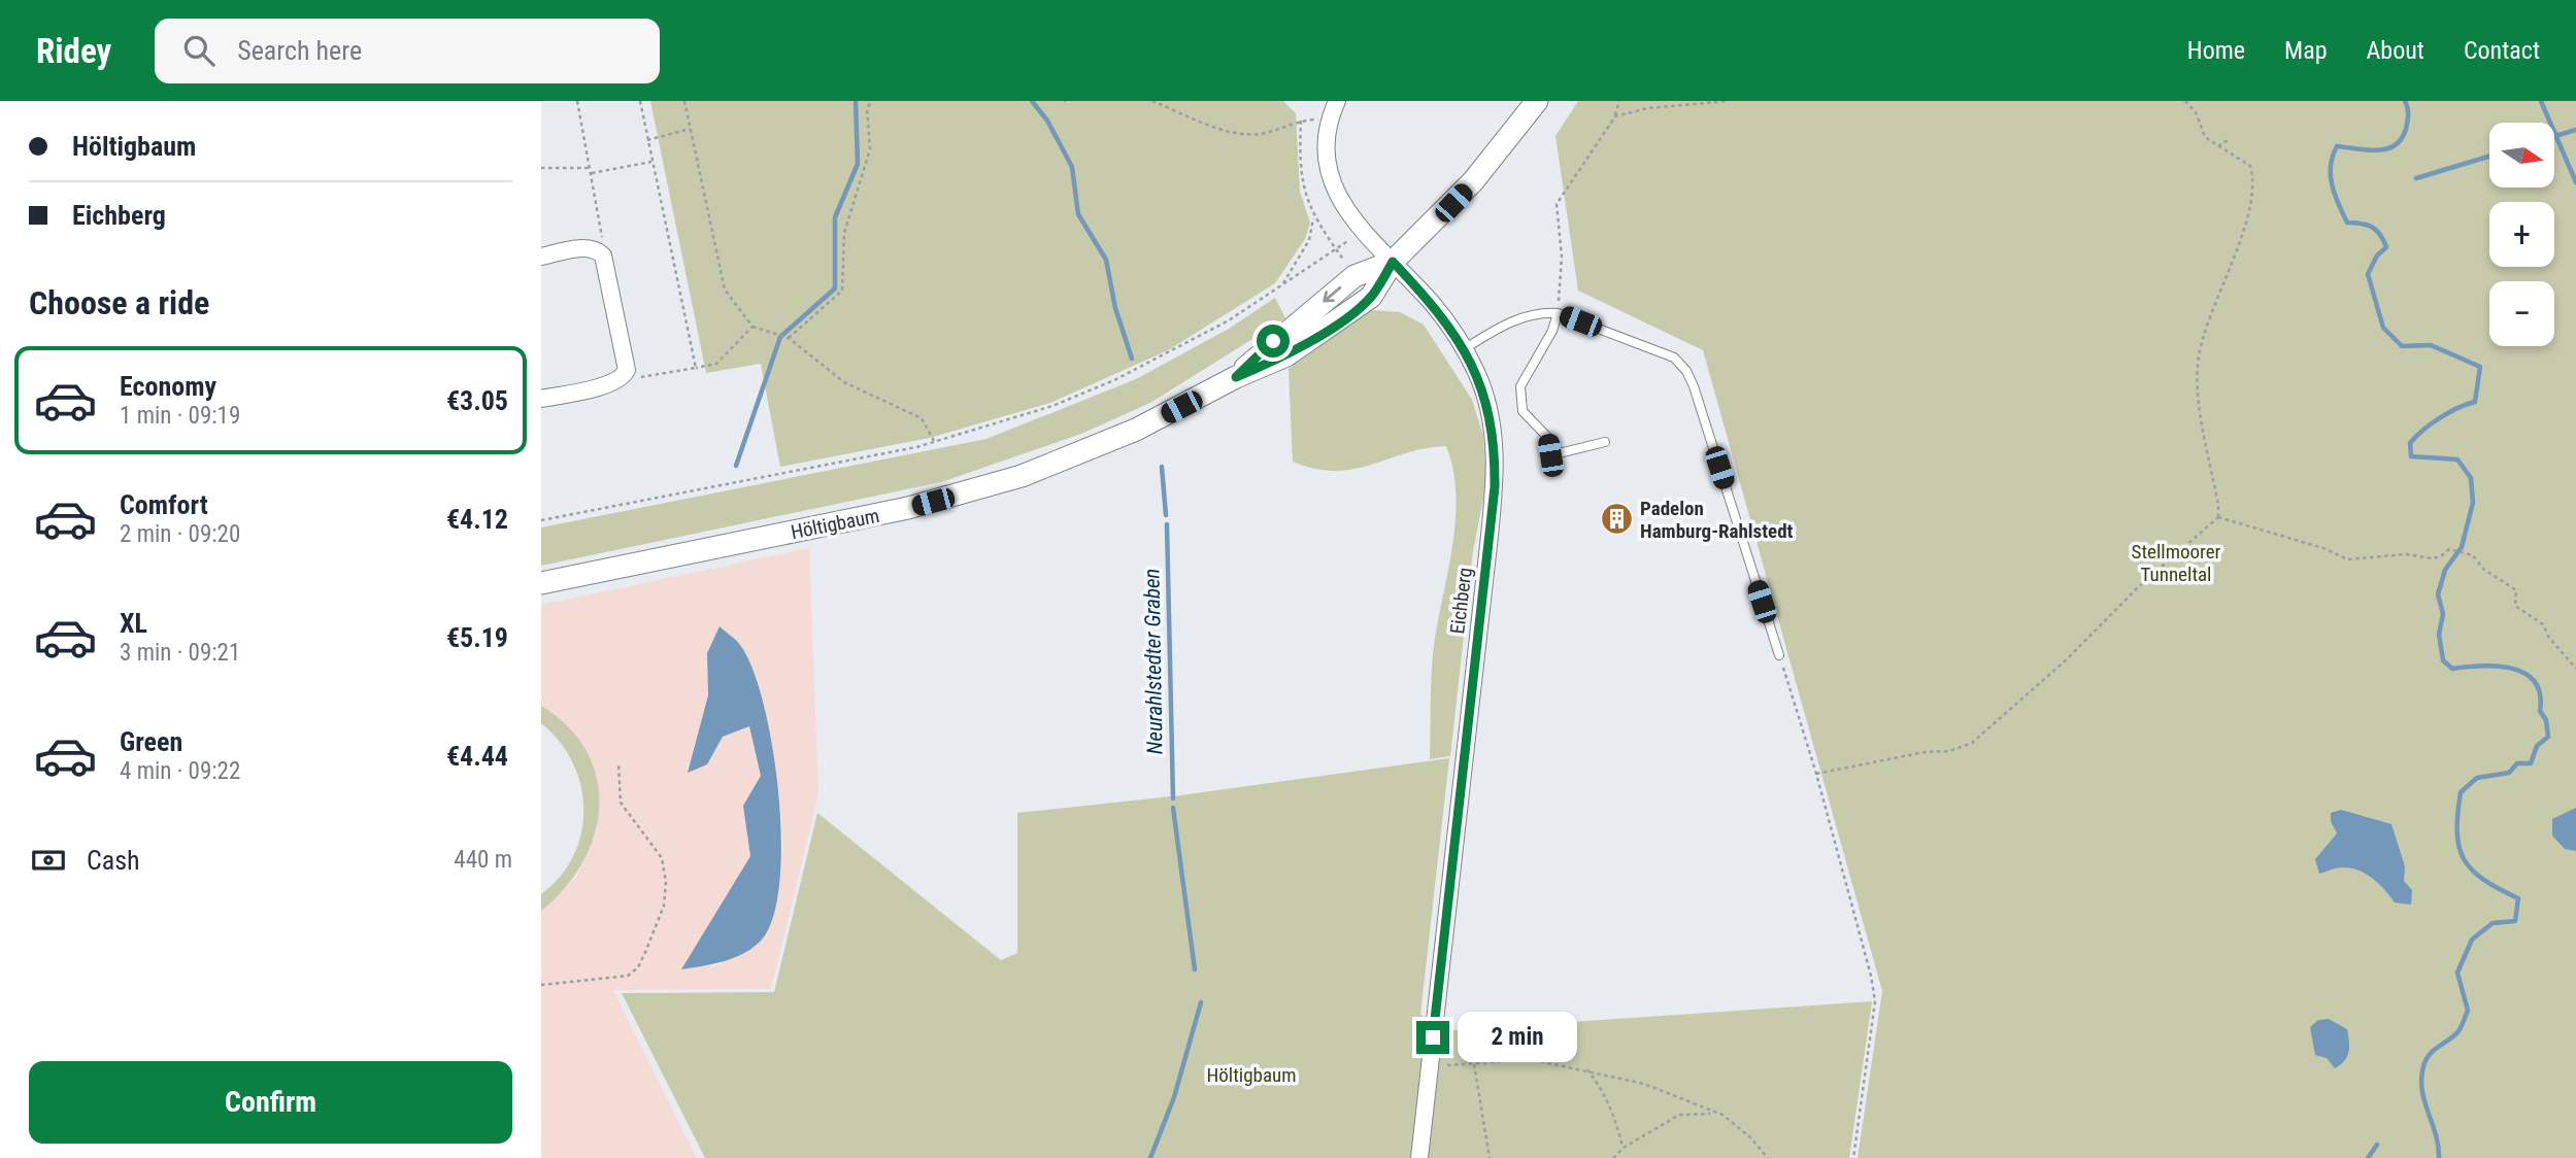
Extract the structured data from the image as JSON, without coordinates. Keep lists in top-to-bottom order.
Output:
{
  "streets": {
    "main road": ["Höltigbaum"],
    "street": ["Eichberg"]
  },
  "crossings": [
    ["Höltigbaum", "Eichberg"]
  ],
  "water": ["Neurahlstedter Graben"],
  "parks": ["Stellmoorer Tunneltal", "Höltigbaum"],
  "places": {
    "building": ["Padelon Hamburg-Rahlstedt"]
  },
  "north": "right",
  "page": {
    "header": "Ridey",
    "search": "Search here",
    "nav": [
      "Home",
      "Map",
      "About",
      "Contact"
    ],
    "banner": ["Höltigbaum", "Eichberg"],
    "map_buttons": ["+", "−"],
    "heading": "Choose a ride",
    "list": [
      {
        "name": "Economy",
        "note": "1 min · 09:19",
        "value": "€3.05"
      },
      {
        "name": "Comfort",
        "note": "2 min · 09:20",
        "value": "€4.12"
      },
      {
        "name": "XL",
        "note": "3 min · 09:21",
        "value": "€5.19"
      },
      {
        "name": "Green",
        "note": "4 min · 09:22",
        "value": "€4.44"
      }
    ],
    "pay": ["Cash", "440 m"],
    "bubble": "2 min",
    "buttons": "Confirm"
  }
}
